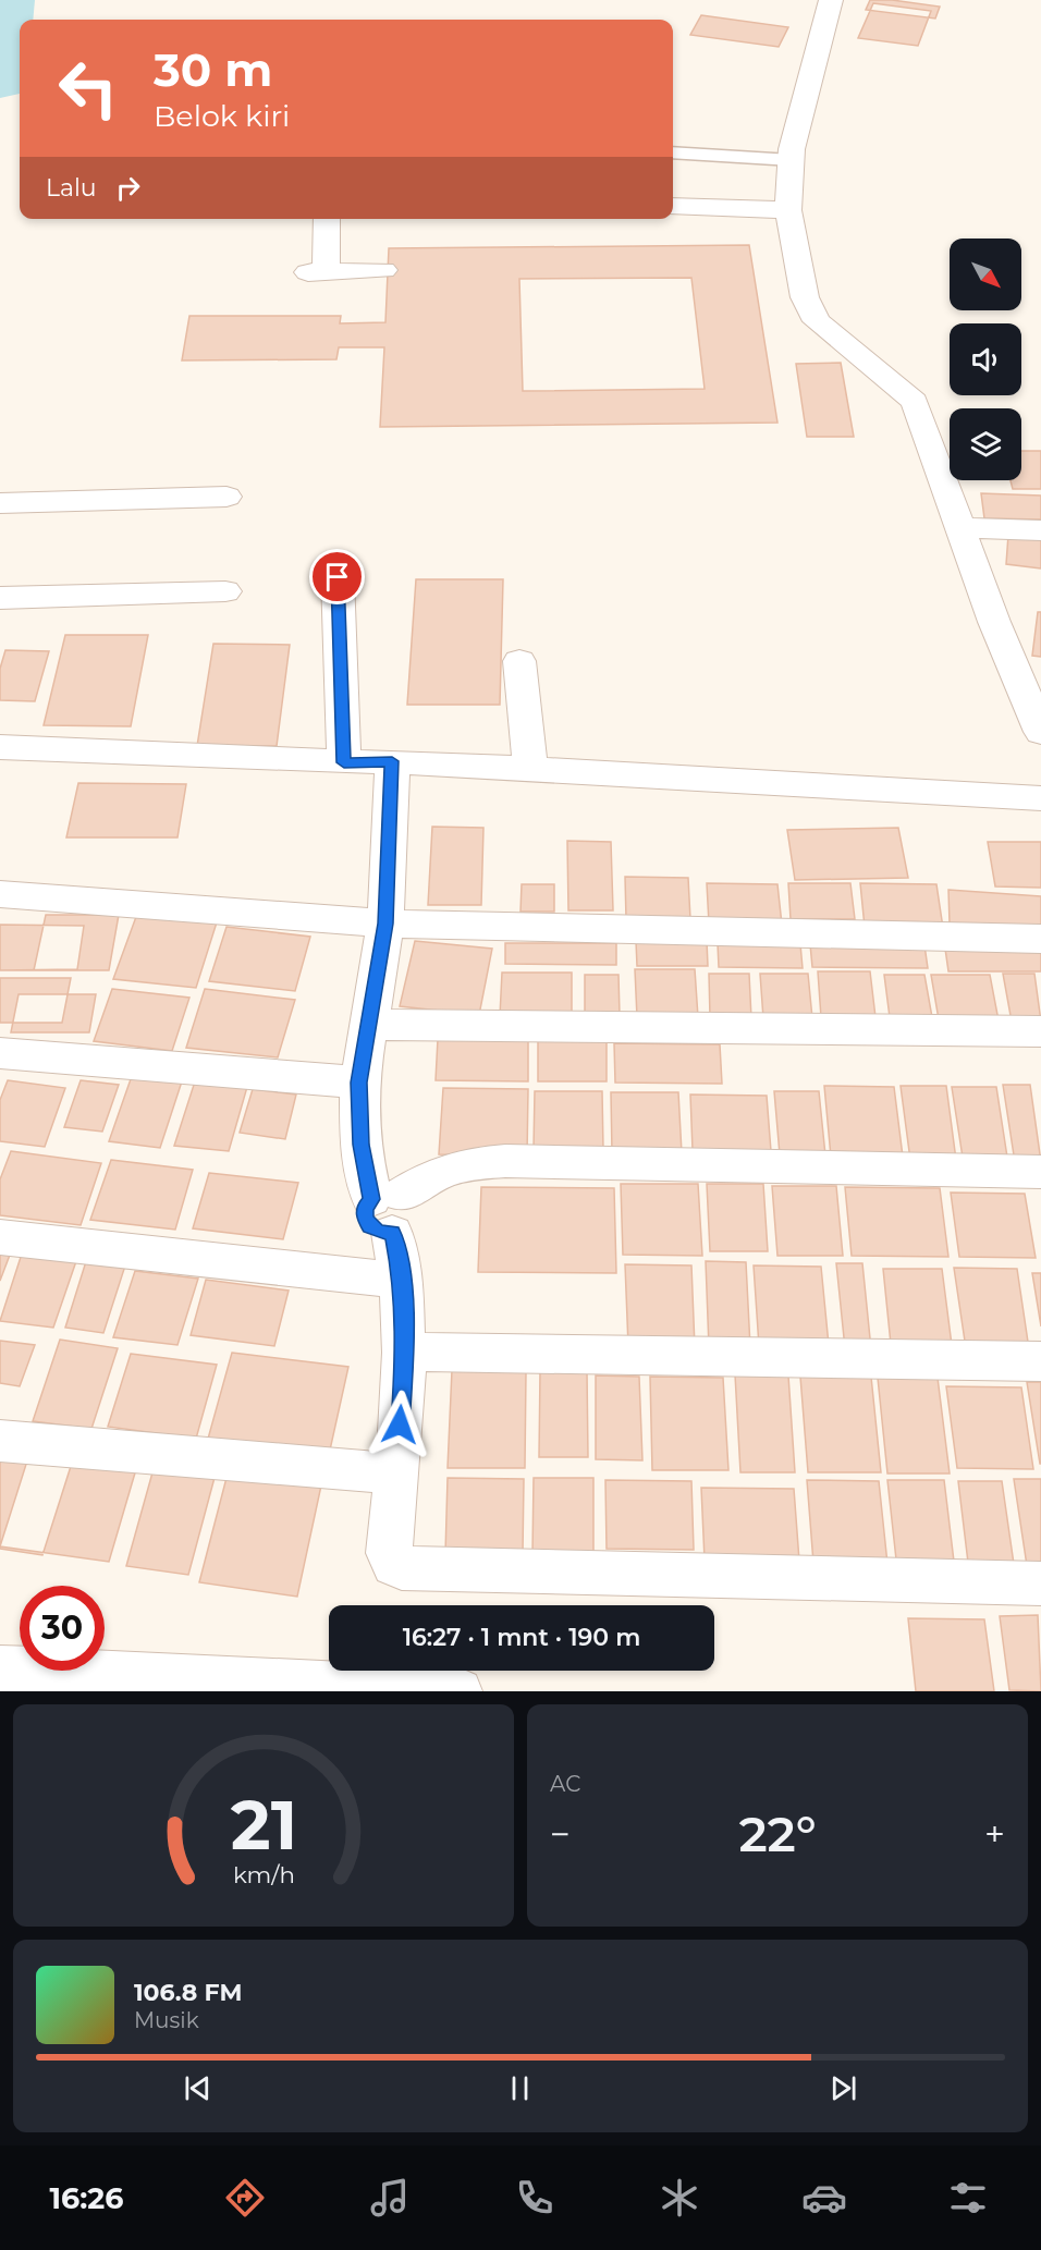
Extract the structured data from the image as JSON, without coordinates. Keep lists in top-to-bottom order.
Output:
{
  "north": "bottom right",
  "page": {
    "turn": ["30 m", "Belok kiri"],
    "then": "Lalu",
    "limit": "30",
    "trip": "16:27 · 1 mnt · 190 m",
    "tile": "AC",
    "heat": ["−", "22°", "+"],
    "song": ["106.8 FM", "Musik"],
    "tabs": "16:26",
    "gauge": ["21", "km/h"]
  }
}
